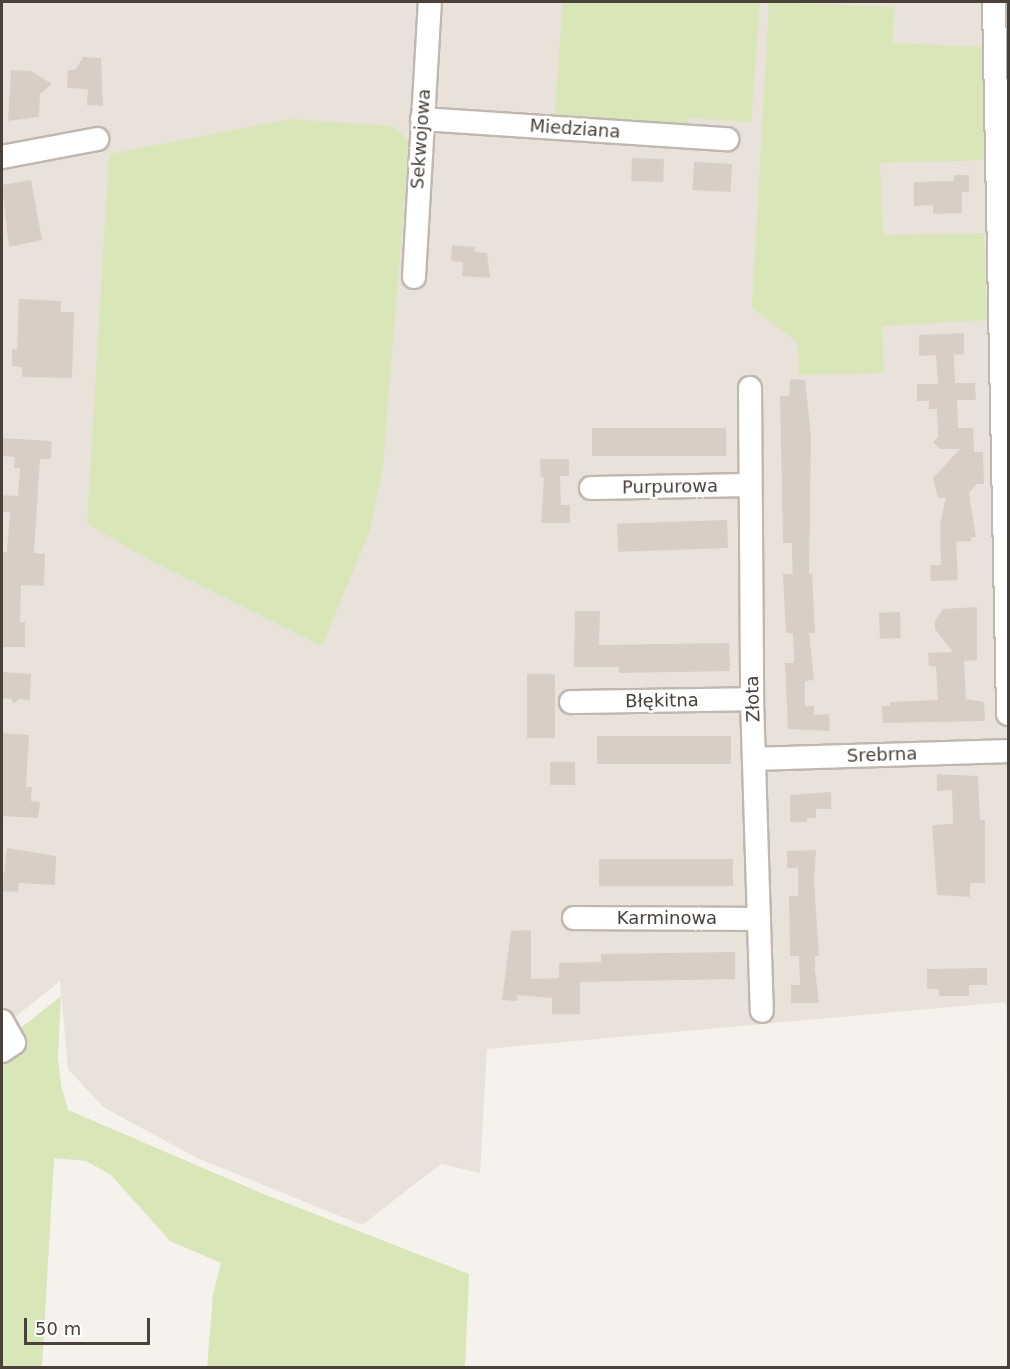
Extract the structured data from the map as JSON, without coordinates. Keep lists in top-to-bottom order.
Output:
{
  "streets": {
    "street": [
      "Miedziana",
      "Sekwojowa",
      "Purpurowa",
      "Złota",
      "Błękitna",
      "Srebrna",
      "Karminowa"
    ]
  },
  "crossings": [
    ["Miedziana", "Sekwojowa"],
    ["Purpurowa", "Złota"],
    ["Złota", "Błękitna"],
    ["Złota", "Srebrna"],
    ["Złota", "Karminowa"]
  ],
  "scale_bar": "50 m"
}
